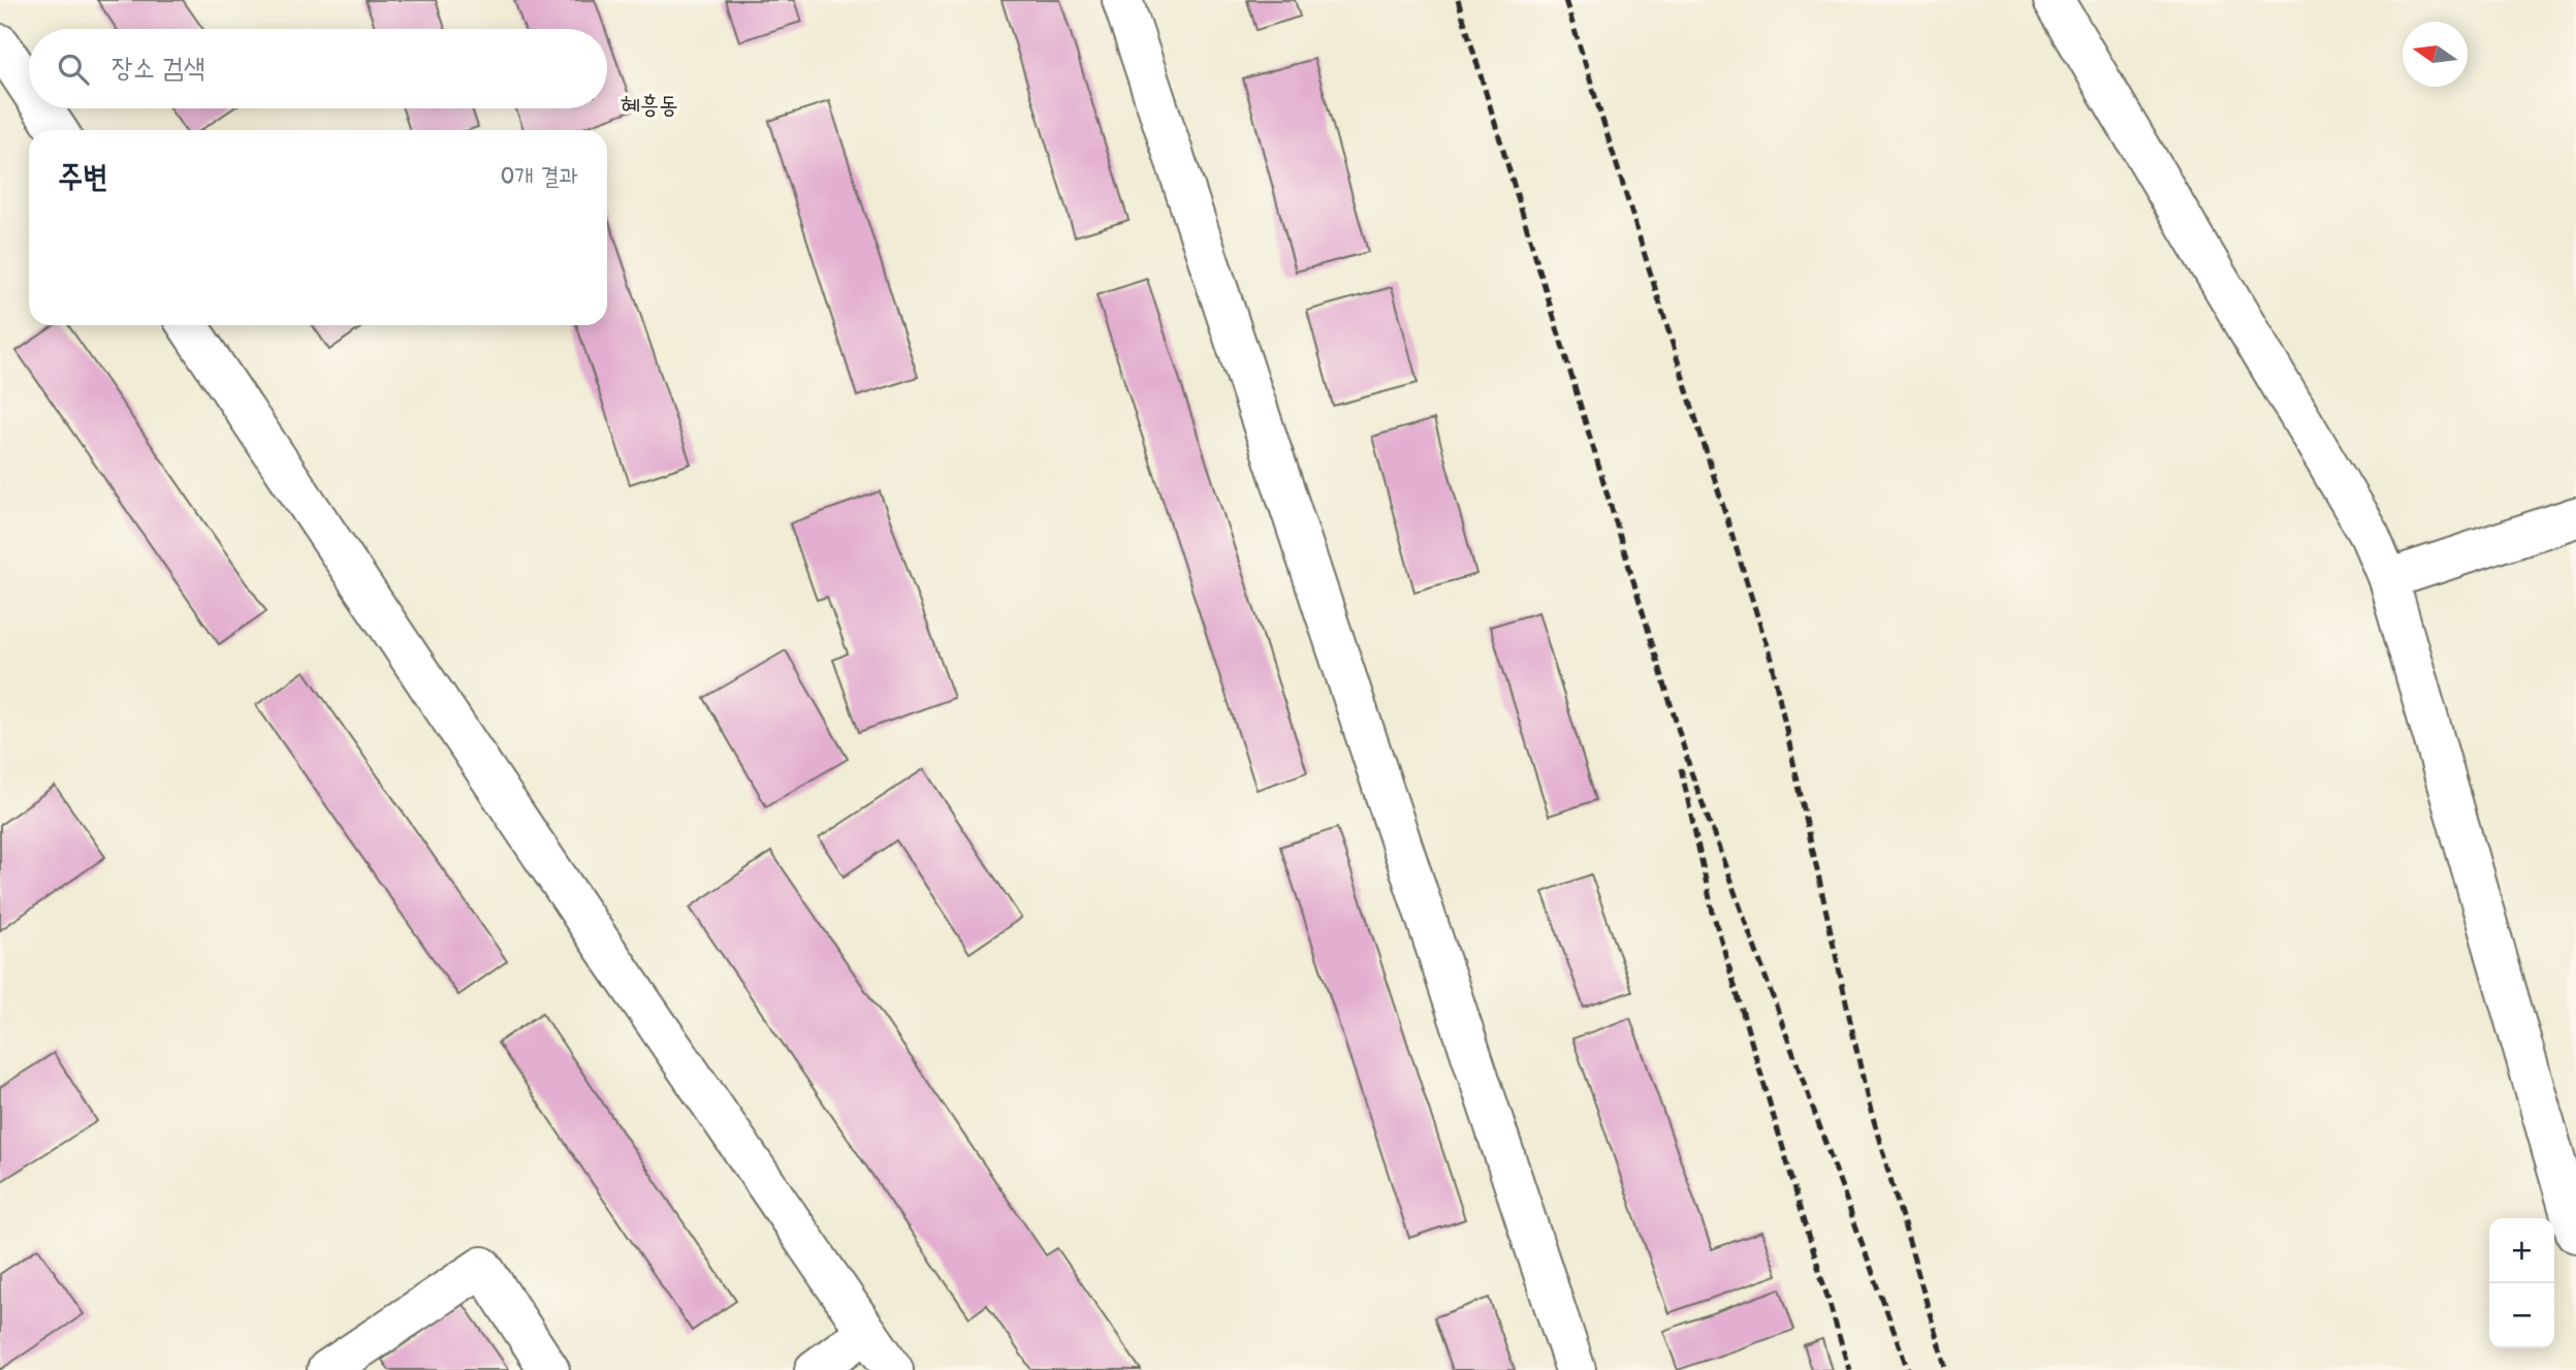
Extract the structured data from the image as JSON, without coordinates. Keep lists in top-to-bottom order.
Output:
{
  "districts": ["혜흥동"],
  "north": "left",
  "page": {
    "search": "장소 검색",
    "heading": ["주변", "0개 결과"],
    "map_buttons": ["+", "−"]
  }
}
